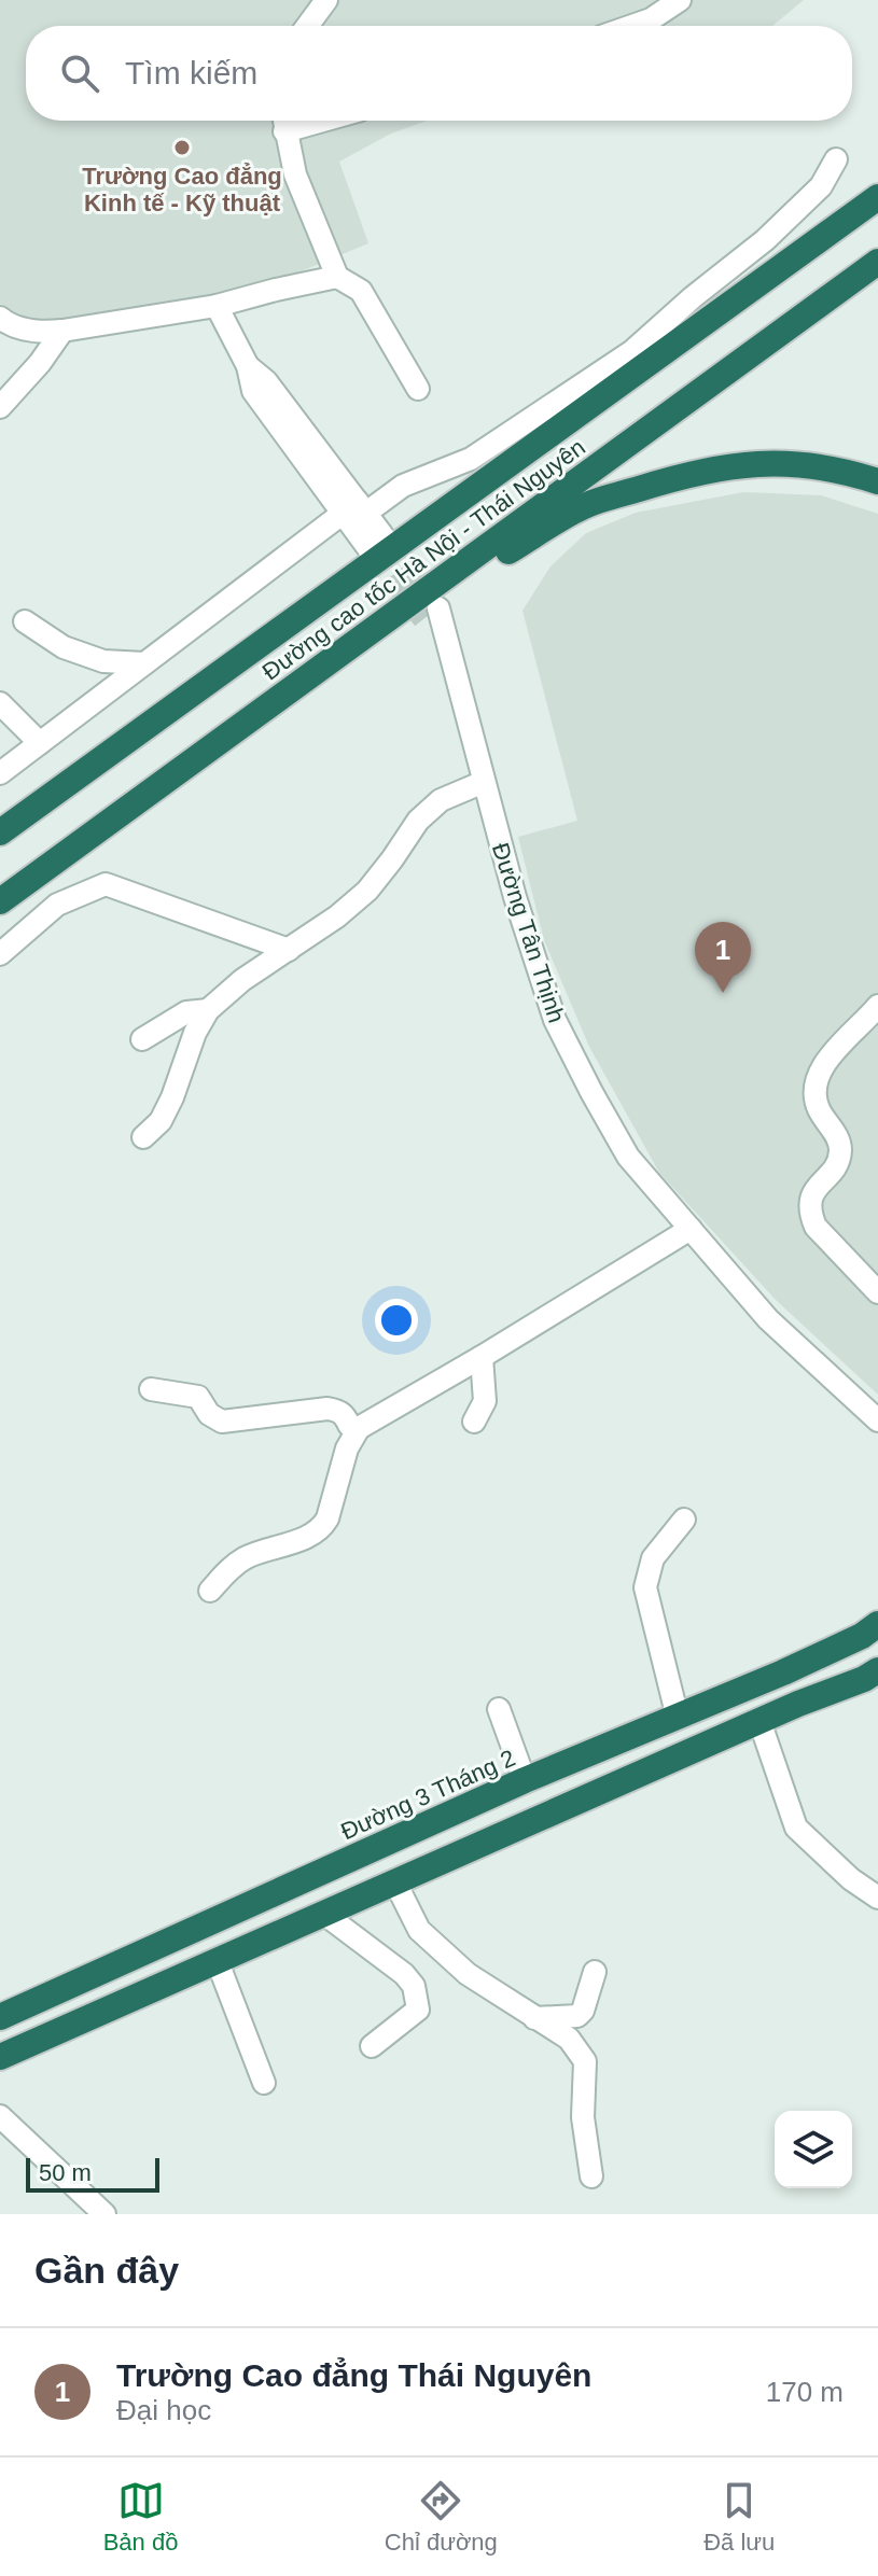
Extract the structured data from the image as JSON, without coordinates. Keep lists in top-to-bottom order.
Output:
{
  "streets": {
    "highway": ["Đường cao tốc Hà Nội - Thái Nguyên", "Đường 3 Tháng 2"],
    "street": ["Đường Tân Thịnh"]
  },
  "places": ["Trường Cao đẳng Kinh tế - Kỹ thuật"],
  "scale_bar": "50 m",
  "page": {
    "search": "Tìm kiếm",
    "pins": "1",
    "scale": "50 m",
    "heading": "Gần đây",
    "list": [
      {
        "mark": "1",
        "name": "Trường Cao đẳng Thái Nguyên",
        "note": "Đại học",
        "value": "170 m"
      }
    ],
    "nav": ["Bản đồ", "Chỉ đường", "Đã lưu"]
  }
}
